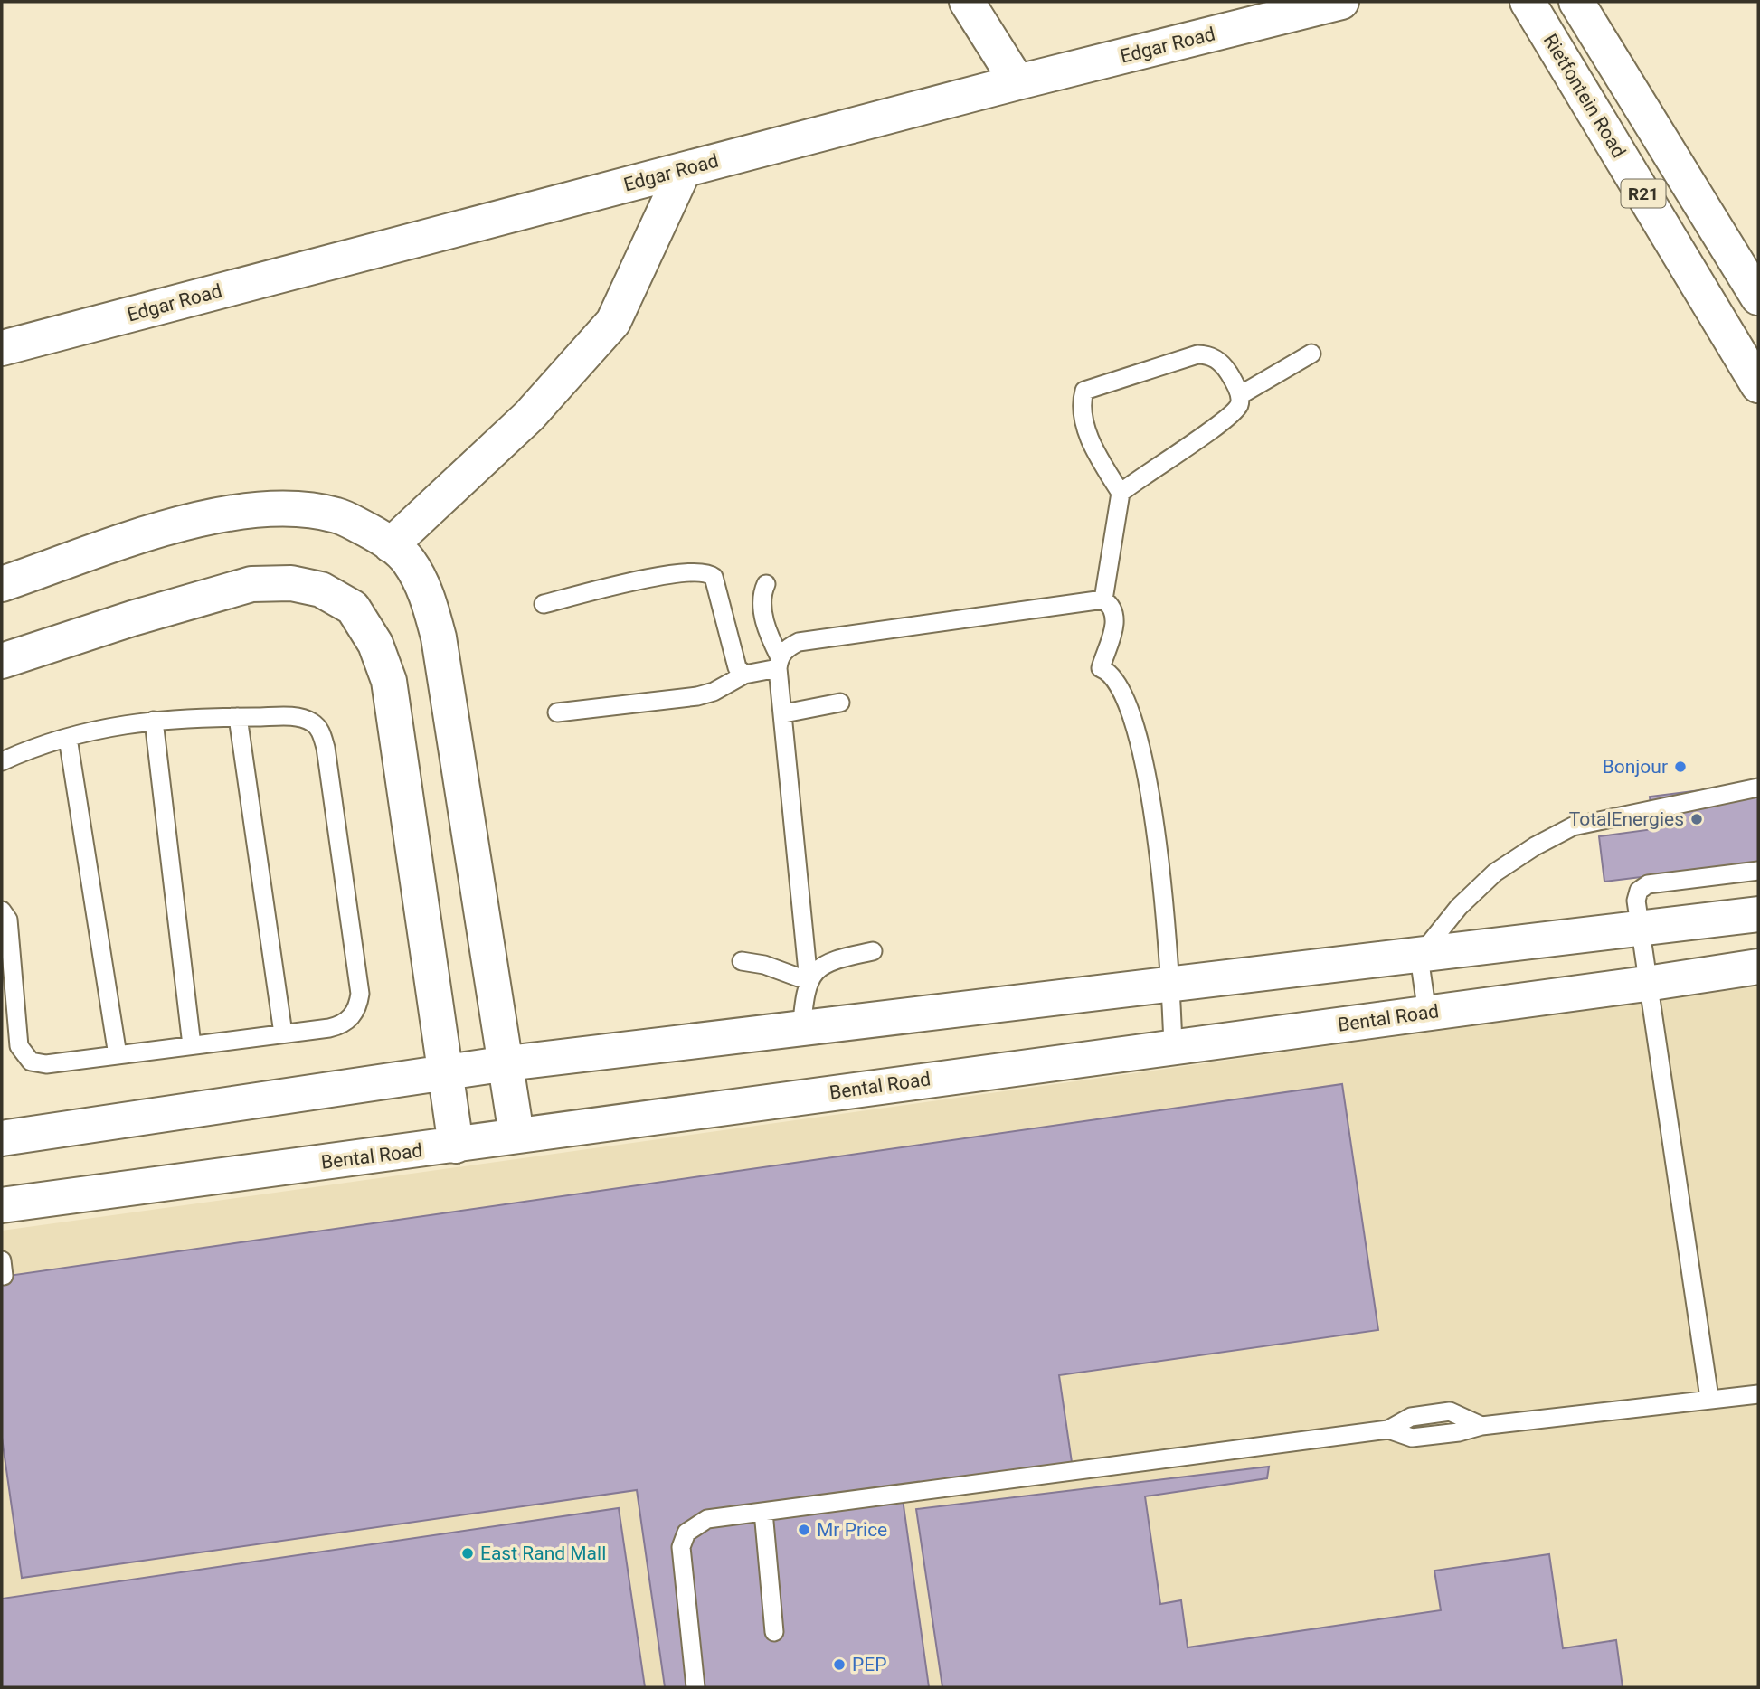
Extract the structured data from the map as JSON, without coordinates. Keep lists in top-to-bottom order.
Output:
{
  "streets": {
    "street": [
      "Edgar Road",
      "Rietfontein Road",
      "R21",
      "Bental Road"
    ]
  },
  "places": [
    "Bonjour",
    "TotalEnergies",
    "Mr Price",
    "East Rand Mall",
    "PEP"
  ]
}
